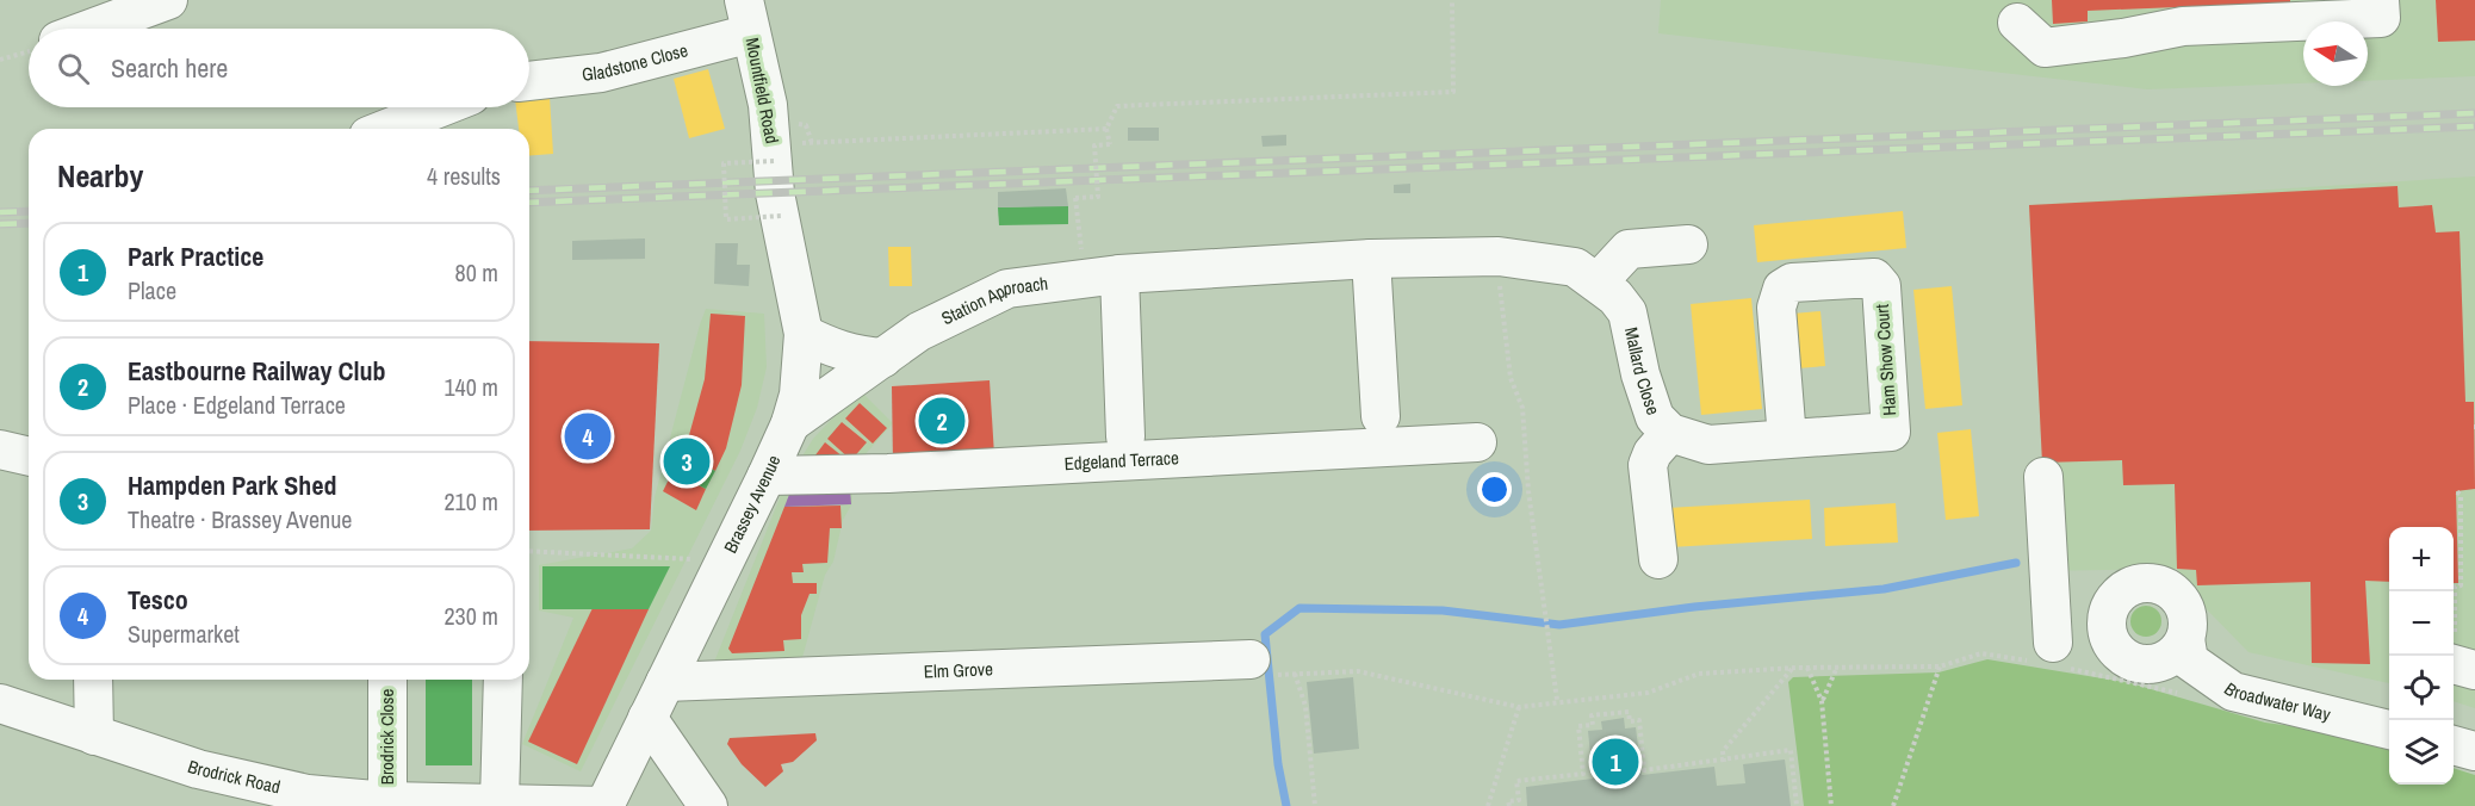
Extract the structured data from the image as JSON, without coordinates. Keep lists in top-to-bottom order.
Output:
{
  "streets": {
    "street": [
      "Gladstone Close",
      "Mountfield Road",
      "Station Approach",
      "Ham Show Court",
      "Mallard Close",
      "Edgeland Terrace",
      "Brassey Avenue",
      "Elm Grove",
      "Broadwater Way",
      "Brodrick Close",
      "Brodrick Road"
    ]
  },
  "crossings": [
    ["Gladstone Close", "Mountfield Road"],
    ["Mountfield Road", "Brassey Avenue"],
    ["Station Approach", "Mallard Close"],
    ["Station Approach", "Brassey Avenue"],
    ["Ham Show Court", "Mallard Close"],
    ["Edgeland Terrace", "Brassey Avenue"],
    ["Brassey Avenue", "Elm Grove"],
    ["Brassey Avenue", "Brodrick Road"],
    ["Brodrick Close", "Brodrick Road"]
  ],
  "north": "left",
  "page": {
    "search": "Search here",
    "heading": ["Nearby", "4 results"],
    "list": [
      {
        "mark": "1",
        "name": "Park Practice",
        "note": "Place",
        "value": "80 m"
      },
      {
        "mark": "2",
        "name": "Eastbourne Railway Club",
        "note": "Place · Edgeland Terrace",
        "value": "140 m"
      },
      {
        "mark": "3",
        "name": "Hampden Park Shed",
        "note": "Theatre · Brassey Avenue",
        "value": "210 m"
      },
      {
        "mark": "4",
        "name": "Tesco",
        "note": "Supermarket",
        "value": "230 m"
      }
    ],
    "pins": [
      "2",
      "4",
      "3",
      "1"
    ],
    "map_buttons": ["+", "−"]
  }
}
